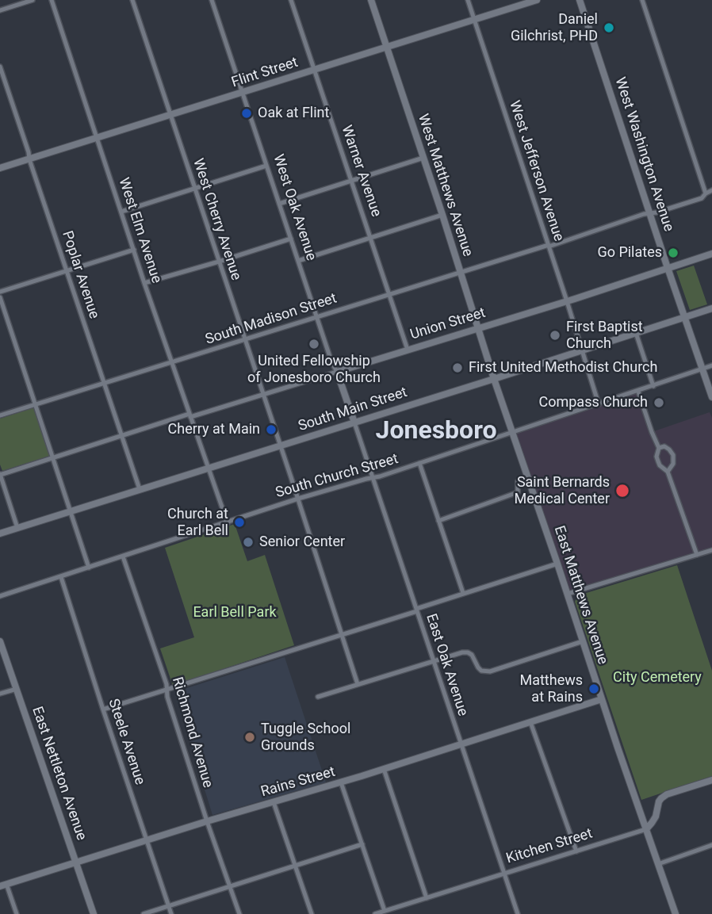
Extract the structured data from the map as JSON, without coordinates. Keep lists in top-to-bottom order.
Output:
{
  "streets": {
    "street": [
      "Flint Street",
      "West Washington Avenue",
      "Warner Avenue",
      "West Jefferson Avenue",
      "West Matthews Avenue",
      "West Oak Avenue",
      "West Cherry Avenue",
      "West Elm Avenue",
      "Poplar Avenue",
      "South Madison Street",
      "Union Street",
      "South Main Street",
      "South Church Street",
      "East Matthews Avenue",
      "East Oak Avenue",
      "Richmond Avenue",
      "Steele Avenue",
      "East Nettleton Avenue",
      "Rains Street",
      "Kitchen Street"
    ]
  },
  "crossings": [
    ["Flint Street", "Warner Avenue"],
    ["Flint Street", "West Jefferson Avenue"],
    ["Flint Street", "West Matthews Avenue"],
    ["Flint Street", "West Oak Avenue"],
    ["Flint Street", "West Cherry Avenue"],
    ["Flint Street", "West Elm Avenue"],
    ["Flint Street", "Poplar Avenue"],
    ["West Washington Avenue", "South Madison Street"],
    ["West Washington Avenue", "Union Street"],
    ["West Washington Avenue", "South Main Street"],
    ["West Washington Avenue", "South Church Street"],
    ["Warner Avenue", "South Madison Street"],
    ["Warner Avenue", "Union Street"],
    ["West Jefferson Avenue", "South Madison Street"],
    ["West Jefferson Avenue", "Union Street"],
    ["West Jefferson Avenue", "South Main Street"],
    ["West Jefferson Avenue", "South Church Street"],
    ["West Matthews Avenue", "South Madison Street"],
    ["West Matthews Avenue", "Union Street"],
    ["West Matthews Avenue", "South Main Street"],
    ["West Matthews Avenue", "East Matthews Avenue"],
    ["West Oak Avenue", "South Madison Street"],
    ["West Oak Avenue", "Union Street"],
    ["West Oak Avenue", "South Main Street"],
    ["West Oak Avenue", "East Oak Avenue"],
    ["West Cherry Avenue", "South Madison Street"],
    ["West Cherry Avenue", "Union Street"],
    ["West Cherry Avenue", "South Main Street"],
    ["West Cherry Avenue", "South Church Street"],
    ["West Elm Avenue", "South Madison Street"],
    ["West Elm Avenue", "Union Street"],
    ["West Elm Avenue", "South Main Street"],
    ["West Elm Avenue", "South Church Street"],
    ["Poplar Avenue", "South Madison Street"],
    ["Poplar Avenue", "Union Street"],
    ["Poplar Avenue", "South Main Street"],
    ["South Main Street", "East Matthews Avenue"],
    ["South Main Street", "East Oak Avenue"],
    ["South Church Street", "East Matthews Avenue"],
    ["South Church Street", "East Oak Avenue"],
    ["South Church Street", "Richmond Avenue"],
    ["South Church Street", "Steele Avenue"],
    ["East Matthews Avenue", "Rains Street"],
    ["East Matthews Avenue", "Kitchen Street"],
    ["East Oak Avenue", "Rains Street"],
    ["East Oak Avenue", "Kitchen Street"],
    ["Richmond Avenue", "Rains Street"],
    ["Steele Avenue", "Rains Street"],
    ["East Nettleton Avenue", "Rains Street"]
  ],
  "districts": ["Jonesboro"],
  "parks": ["Earl Bell Park", "City Cemetery"],
  "places": [
    "Daniel Gilchrist, PHD",
    "Oak at Flint",
    "Go Pilates",
    "First Baptist Church",
    "United Fellowship of Jonesboro Church",
    "First United Methodist Church",
    "Compass Church",
    "Cherry at Main",
    "Saint Bernards Medical Center",
    "Church at Earl Bell",
    "Senior Center",
    "Matthews at Rains",
    "Tuggle School Grounds"
  ]
}
